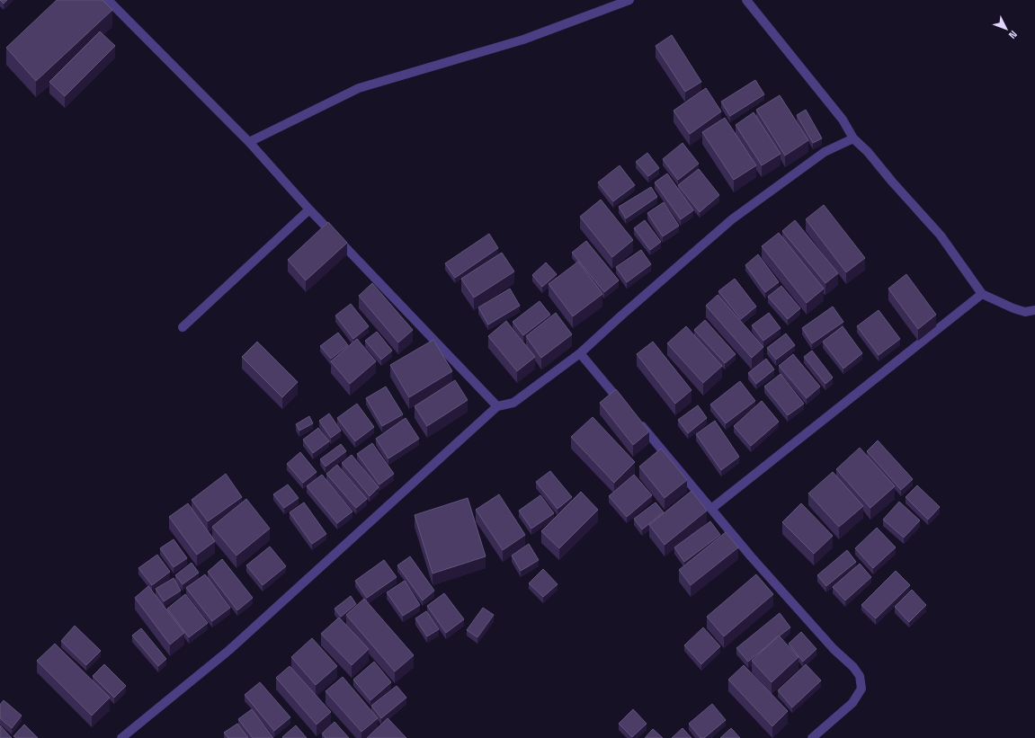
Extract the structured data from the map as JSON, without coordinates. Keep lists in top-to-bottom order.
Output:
{
  "north": "bottom right"
}
